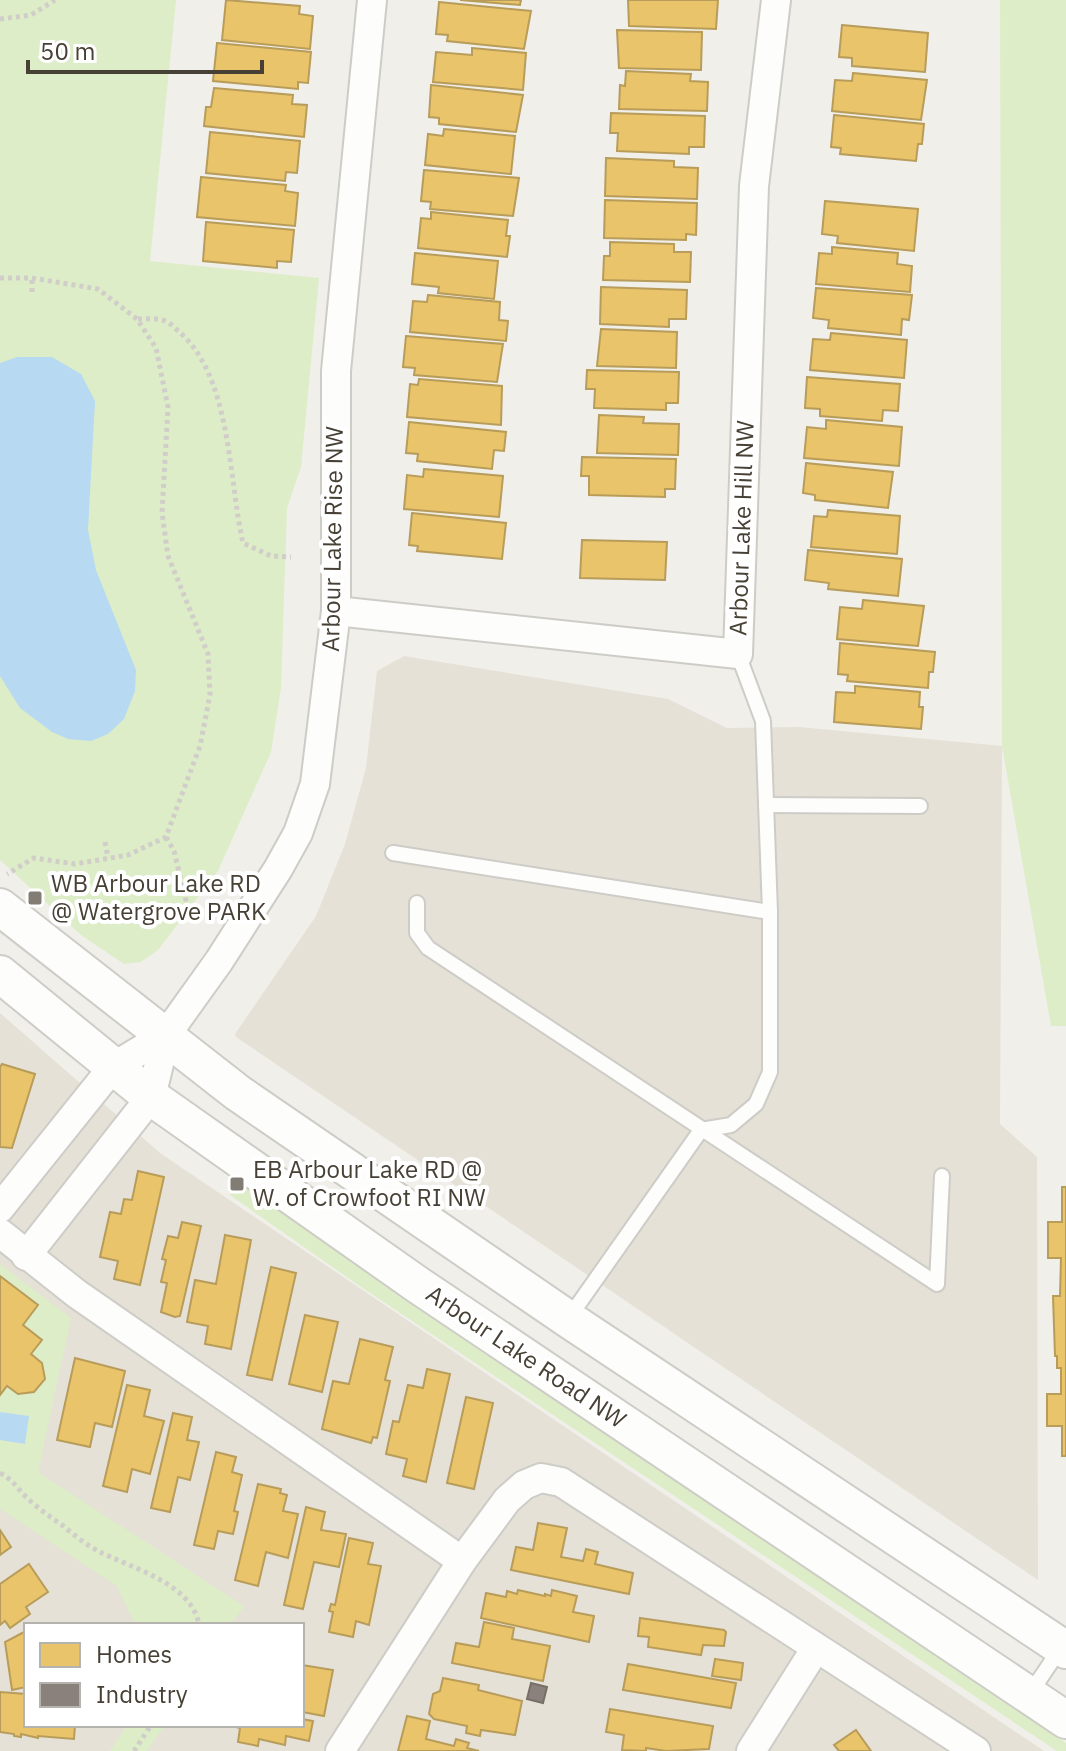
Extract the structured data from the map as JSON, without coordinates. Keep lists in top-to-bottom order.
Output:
{
  "streets": {
    "street": ["Arbour Lake Hill NW", "Arbour Lake Rise NW", "Arbour Lake Road NW"]
  },
  "crossings": [
    ["Arbour Lake Hill NW", "Arbour Lake Rise NW"]
  ],
  "places": {
    "transit": ["WB Arbour Lake RD @ Watergrove PARK", "EB Arbour Lake RD @ W. of Crowfoot RI NW"]
  },
  "legend": ["Homes", "Industry"],
  "scale_bar": "50 m"
}
